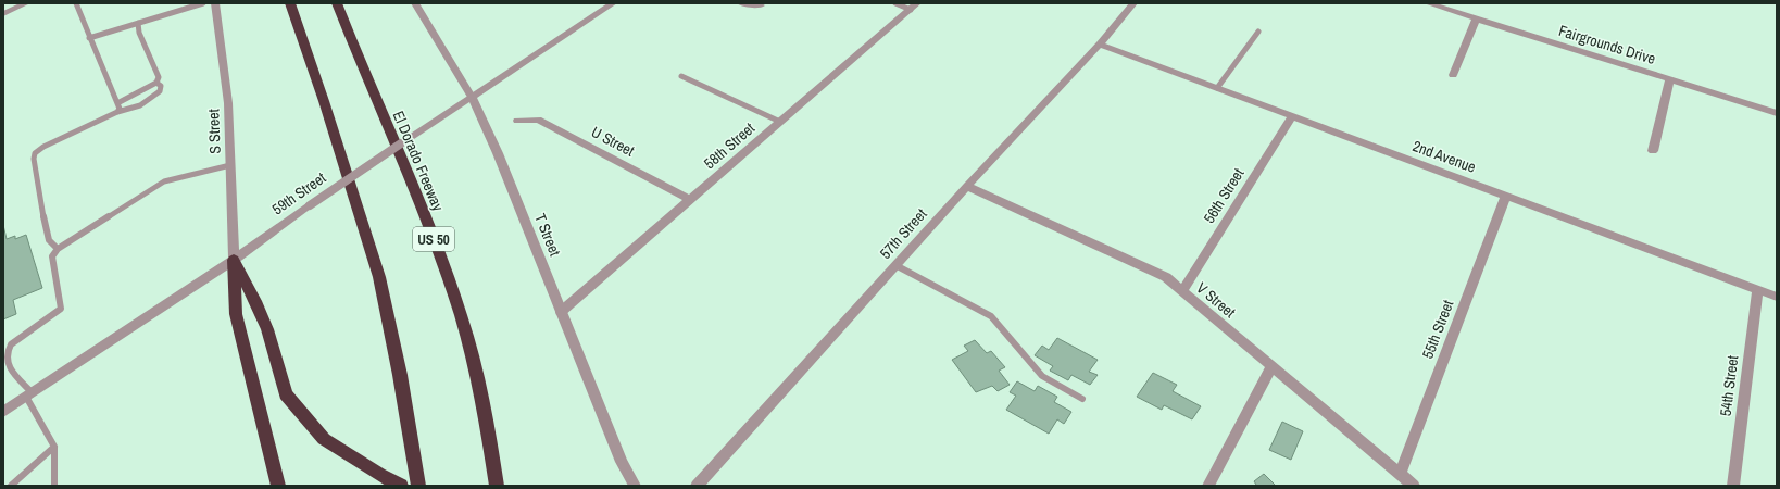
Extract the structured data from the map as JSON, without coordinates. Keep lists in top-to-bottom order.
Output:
{
  "streets": {
    "highway": ["El Dorado Freeway", "US 50"],
    "street": [
      "Fairgrounds Drive",
      "S Street",
      "U Street",
      "58th Street",
      "2nd Avenue",
      "59th Street",
      "56th Street",
      "57th Street",
      "T Street",
      "V Street",
      "55th Street",
      "54th Street"
    ]
  },
  "crossings": [
    ["S Street", "59th Street"],
    ["U Street", "58th Street"],
    ["58th Street", "T Street"],
    ["2nd Avenue", "56th Street"],
    ["2nd Avenue", "57th Street"],
    ["2nd Avenue", "55th Street"],
    ["2nd Avenue", "54th Street"],
    ["59th Street", "T Street"],
    ["56th Street", "V Street"],
    ["57th Street", "V Street"],
    ["V Street", "55th Street"]
  ]
}
